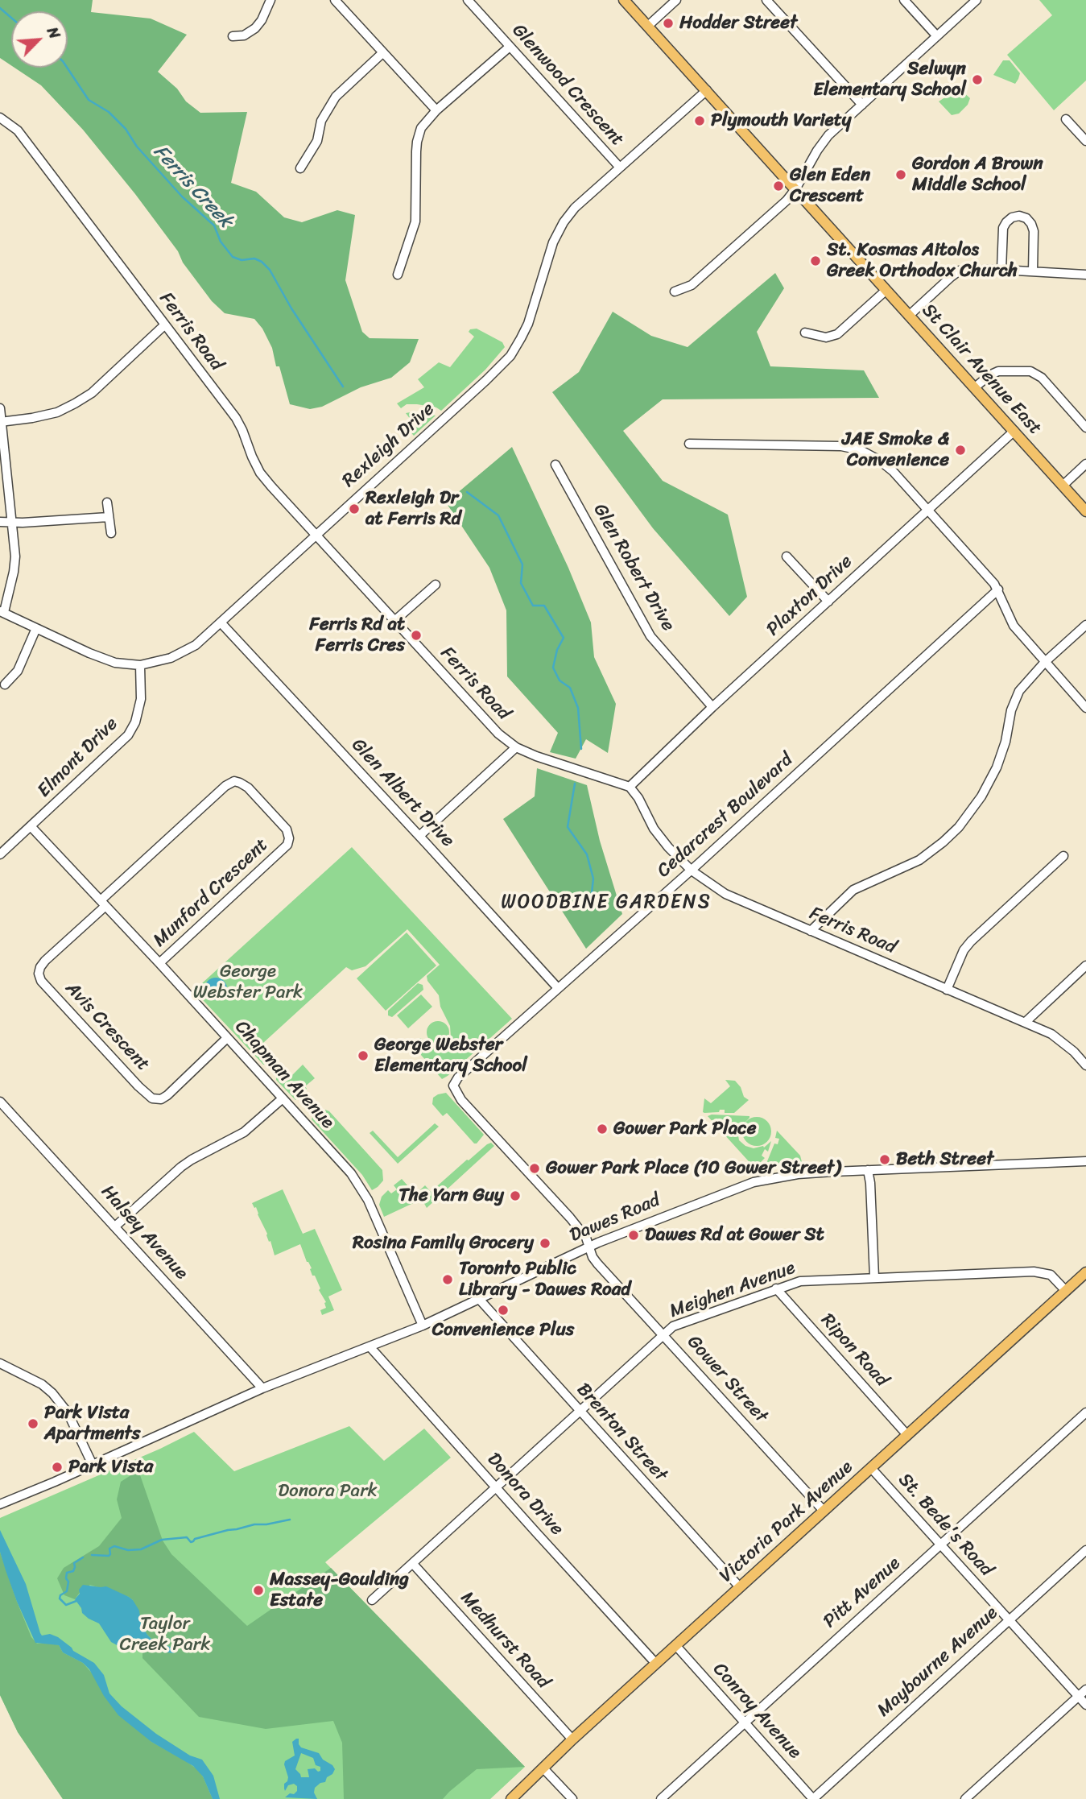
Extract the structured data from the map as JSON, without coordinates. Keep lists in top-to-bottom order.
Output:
{
  "streets": {
    "main road": ["St Clair Avenue East", "Victoria Park Avenue"],
    "street": [
      "Glenwood Crescent",
      "Ferris Road",
      "Rexleigh Drive",
      "Glen Robert Drive",
      "Plaxton Drive",
      "Elmont Drive",
      "Glen Albert Drive",
      "Cedarcrest Boulevard",
      "Munford Crescent",
      "Avis Crescent",
      "Chapman Avenue",
      "Dawes Road",
      "Halsey Avenue",
      "Meighen Avenue",
      "Ripon Road",
      "Gower Street",
      "Brenton Street",
      "Donora Drive",
      "St. Bede's Road",
      "Pitt Avenue",
      "Medhurst Road",
      "Maybourne Avenue",
      "Conroy Avenue"
    ]
  },
  "crossings": [
    ["Glenwood Crescent", "Rexleigh Drive"],
    ["Ferris Road", "Rexleigh Drive"],
    ["Ferris Road", "Plaxton Drive"],
    ["Ferris Road", "Cedarcrest Boulevard"],
    ["St Clair Avenue East", "Rexleigh Drive"],
    ["St Clair Avenue East", "Plaxton Drive"],
    ["Rexleigh Drive", "Elmont Drive"],
    ["Rexleigh Drive", "Glen Albert Drive"],
    ["Glen Robert Drive", "Plaxton Drive"],
    ["Elmont Drive", "Chapman Avenue"],
    ["Glen Albert Drive", "Cedarcrest Boulevard"],
    ["Cedarcrest Boulevard", "Gower Street"],
    ["Munford Crescent", "Avis Crescent"],
    ["Munford Crescent", "Chapman Avenue"],
    ["Avis Crescent", "Chapman Avenue"],
    ["Chapman Avenue", "Dawes Road"],
    ["Dawes Road", "Halsey Avenue"],
    ["Dawes Road", "Gower Street"],
    ["Dawes Road", "Brenton Street"],
    ["Dawes Road", "Donora Drive"],
    ["Meighen Avenue", "Ripon Road"],
    ["Meighen Avenue", "Gower Street"],
    ["Meighen Avenue", "Brenton Street"],
    ["Meighen Avenue", "Donora Drive"],
    ["Meighen Avenue", "Victoria Park Avenue"],
    ["Meighen Avenue", "Medhurst Road"],
    ["Ripon Road", "Victoria Park Avenue"],
    ["Gower Street", "Victoria Park Avenue"],
    ["Brenton Street", "Victoria Park Avenue"],
    ["Donora Drive", "Victoria Park Avenue"],
    ["Victoria Park Avenue", "St. Bede's Road"],
    ["Victoria Park Avenue", "Medhurst Road"],
    ["Victoria Park Avenue", "Conroy Avenue"],
    ["St. Bede's Road", "Pitt Avenue"],
    ["St. Bede's Road", "Maybourne Avenue"],
    ["Pitt Avenue", "Conroy Avenue"],
    ["Maybourne Avenue", "Conroy Avenue"]
  ],
  "districts": ["WOODBINE GARDENS"],
  "water": ["Ferris Creek"],
  "parks": ["George Webster Park", "Donora Park", "Taylor Creek Park"],
  "places": [
    "Hodder Street",
    "Selwyn Elementary School",
    "Plymouth Variety",
    "Gordon A Brown Middle School",
    "Glen Eden Crescent",
    "St. Kosmas Aitolos Greek Orthodox Church",
    "JAE Smoke & Convenience",
    "Rexleigh Dr at Ferris Rd",
    "Ferris Rd at Ferris Cres",
    "George Webster Elementary School",
    "Gower Park Place",
    "Beth Street",
    "Gower Park Place (10 Gower Street)",
    "The Yarn Guy",
    "Dawes Rd at Gower St",
    "Rosina Family Grocery",
    "Toronto Public Library - Dawes Road",
    "Convenience Plus",
    "Park Vista Apartments",
    "Park Vista",
    "Massey-Goulding Estate"
  ],
  "north": "top right"
}
